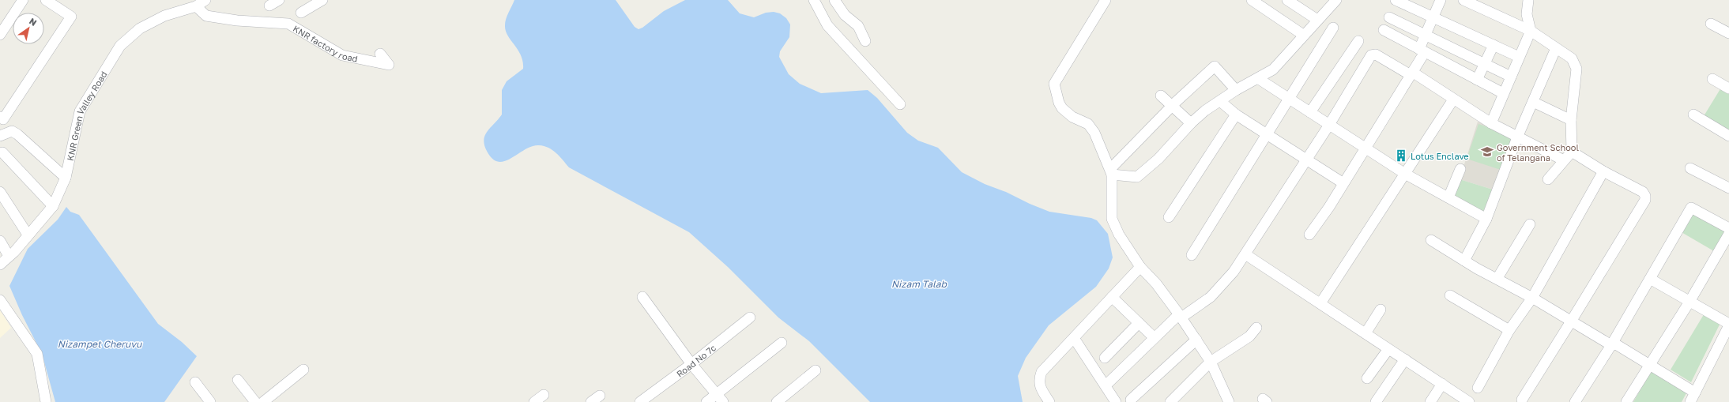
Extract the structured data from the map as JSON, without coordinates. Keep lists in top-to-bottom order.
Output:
{
  "streets": {
    "street": ["KNR factory road", "KNR Green Valley Road", "Road No 7c"]
  },
  "crossings": [
    ["KNR factory road", "KNR Green Valley Road"]
  ],
  "water": ["Nizam Talab", "Nizampet Cheruvu"],
  "places": {
    "school or university": ["Government School of Telangana"],
    "building": ["Lotus Enclave"]
  },
  "north": "top right"
}
